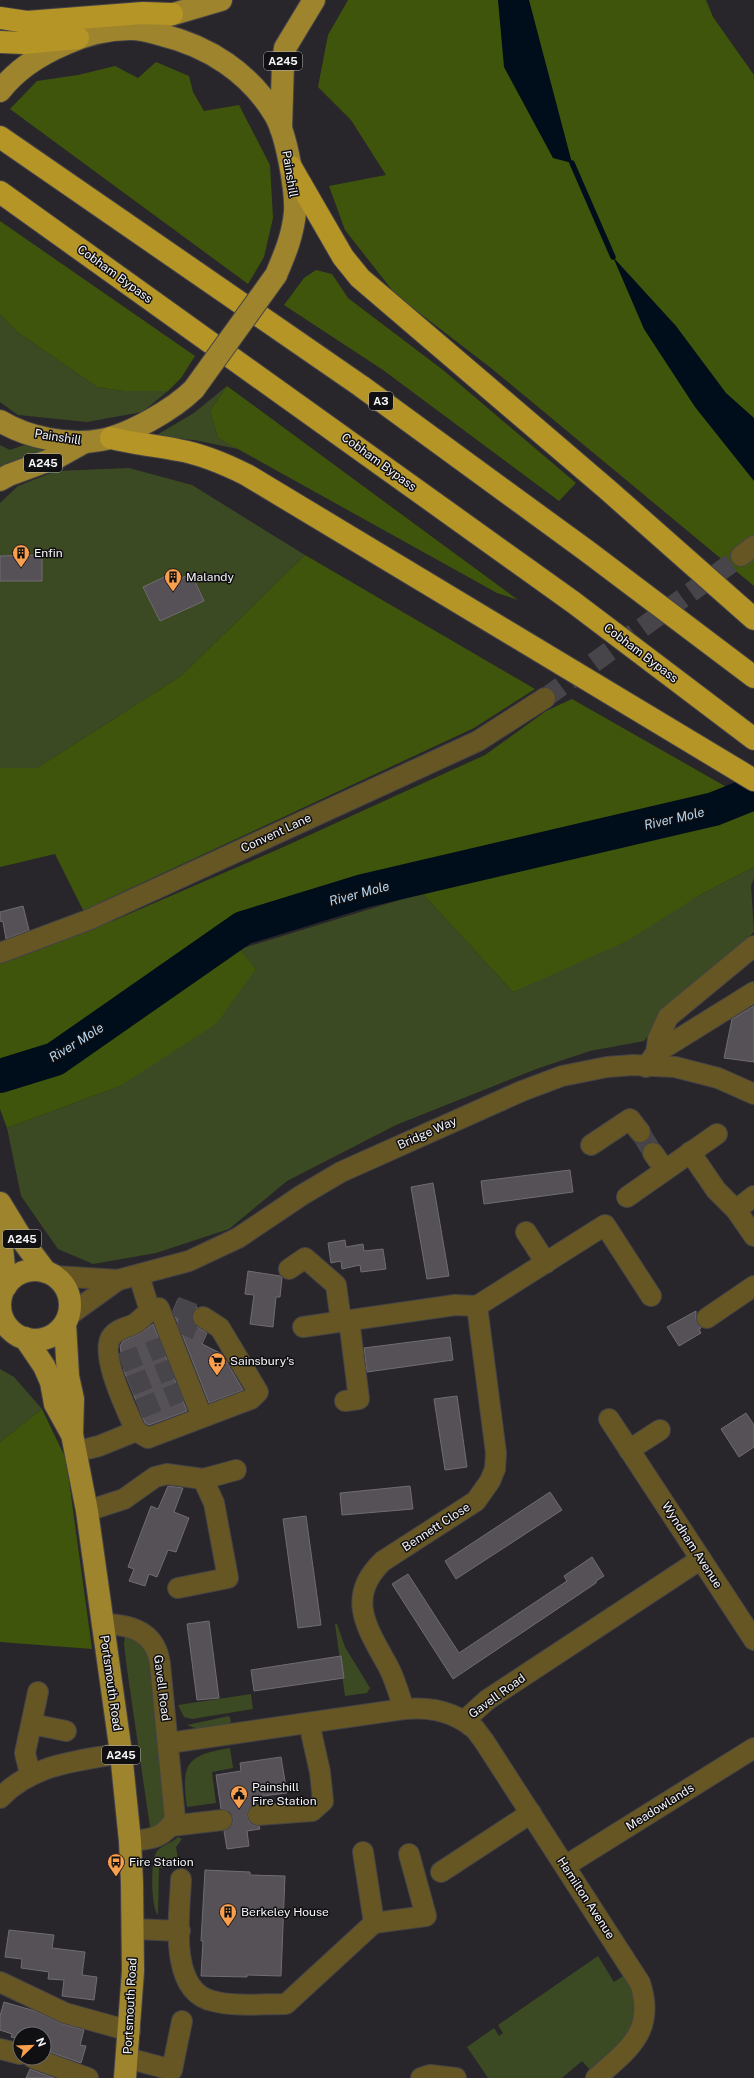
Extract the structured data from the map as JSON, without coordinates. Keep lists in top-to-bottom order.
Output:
{
  "streets": {
    "highway": ["Cobham Bypass", "A3"],
    "main road": ["A245", "Painshill", "Portsmouth Road"],
    "street": [
      "Convent Lane",
      "Bridge Way",
      "Bennett Close",
      "Wyndham Avenue",
      "Gavell Road",
      "Meadowlands",
      "Hamilton Avenue"
    ]
  },
  "crossings": [
    ["A245", "Painshill"],
    ["A245", "Bridge Way"],
    ["A245", "Portsmouth Road"],
    ["Bridge Way", "Portsmouth Road"],
    ["Bennett Close", "Gavell Road"],
    ["Wyndham Avenue", "Gavell Road"],
    ["Portsmouth Road", "Gavell Road"],
    ["Gavell Road", "Hamilton Avenue"],
    ["Meadowlands", "Hamilton Avenue"]
  ],
  "water": ["River Mole"],
  "places": {
    "building": ["Enfin", "Malandy", "Berkeley House"],
    "supermarket": ["Sainsbury's"],
    "public building": ["Painshill Fire Station"],
    "bus stop": ["Fire Station"]
  },
  "north": "top right"
}
